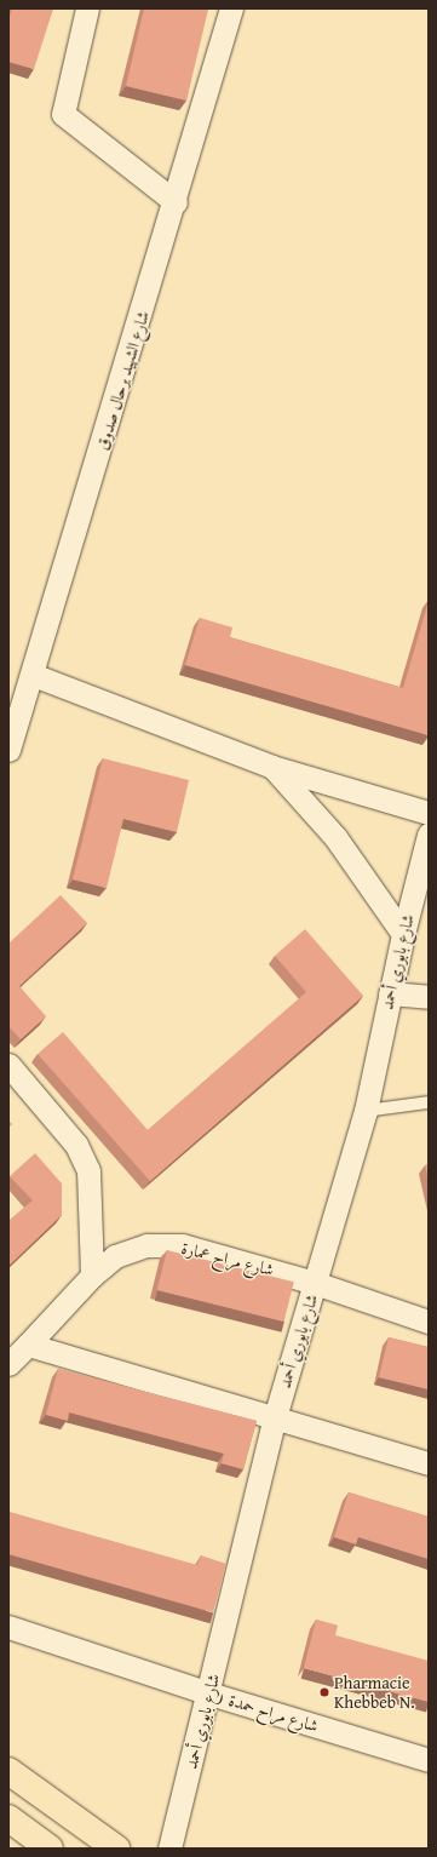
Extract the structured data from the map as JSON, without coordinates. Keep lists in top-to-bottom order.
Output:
{
  "streets": {
    "street": [
      "شارع الشهيد برحال صدوق",
      "شارع بابوري أحمد",
      "شارع مراح عمارة",
      "شارع مراح حمدة"
    ]
  },
  "crossings": [
    ["شارع بابوري أحمد", "شارع مراح عمارة"],
    ["شارع بابوري أحمد", "شارع مراح حمدة"]
  ],
  "places": ["Pharmacie Khebbeb N."]
}
